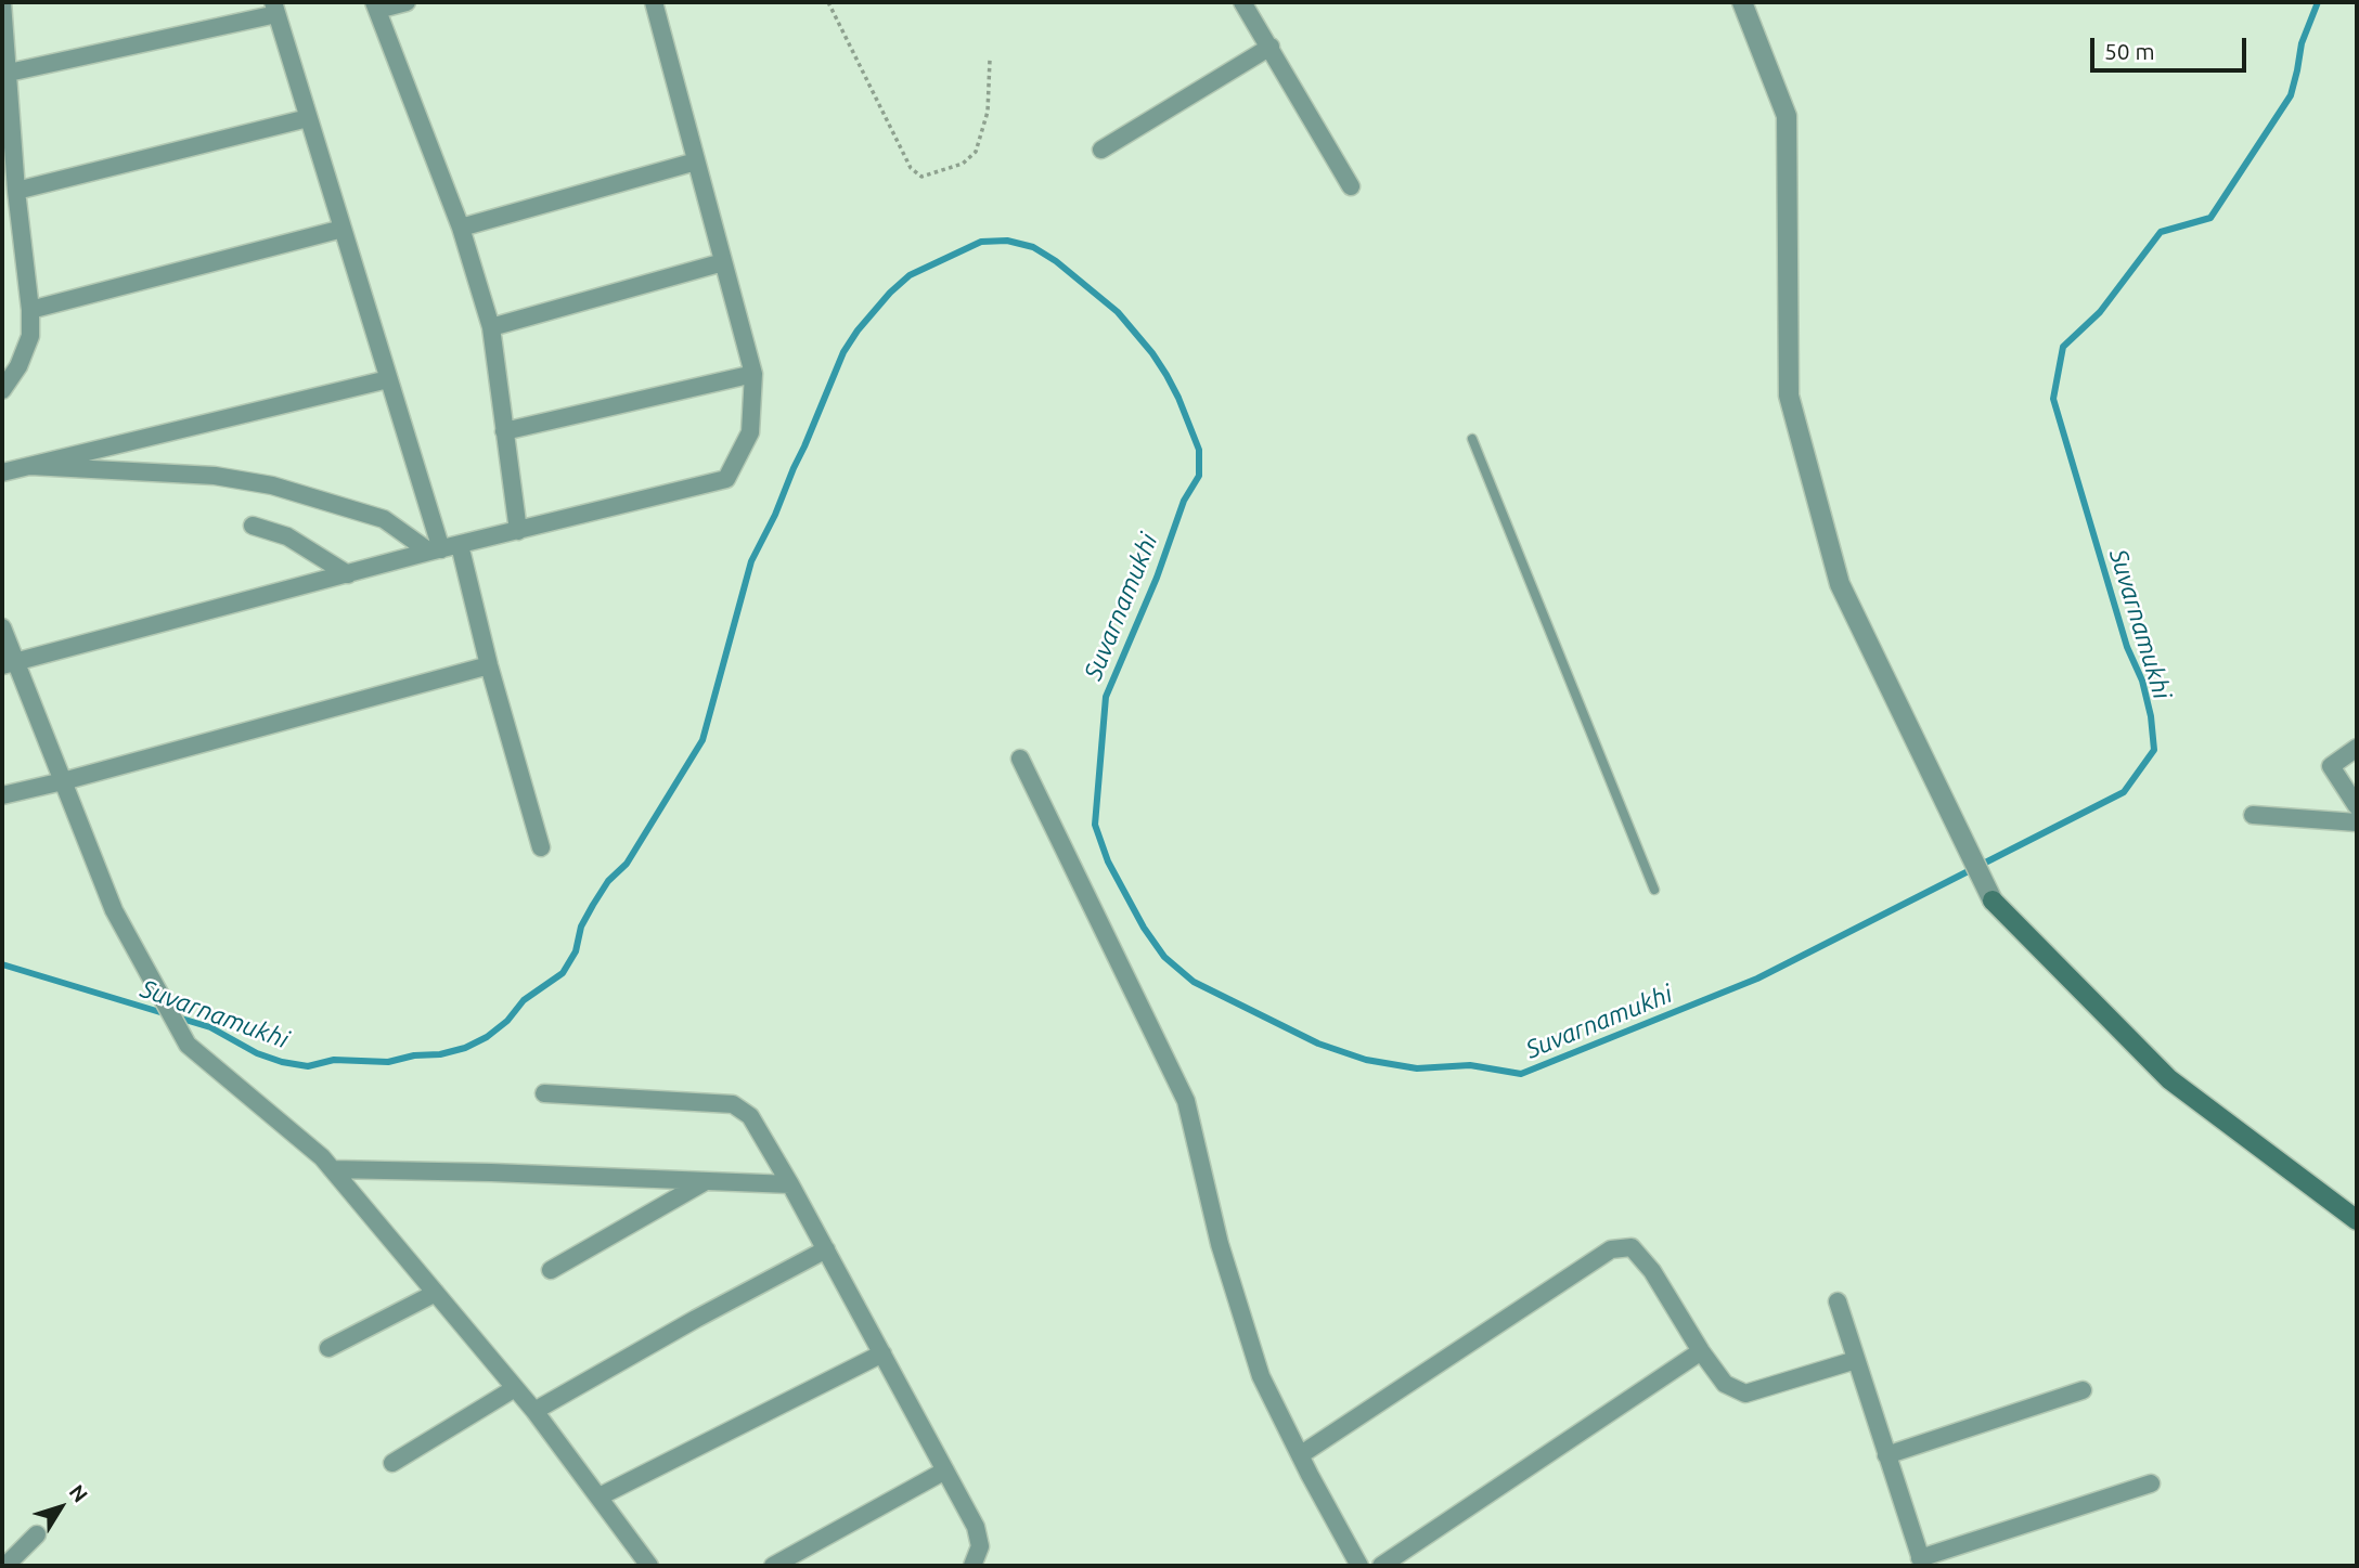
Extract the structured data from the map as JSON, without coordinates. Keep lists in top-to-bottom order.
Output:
{
  "water": ["Suvarnamukhi"],
  "scale_bar": "50 m",
  "north": "top right"
}
